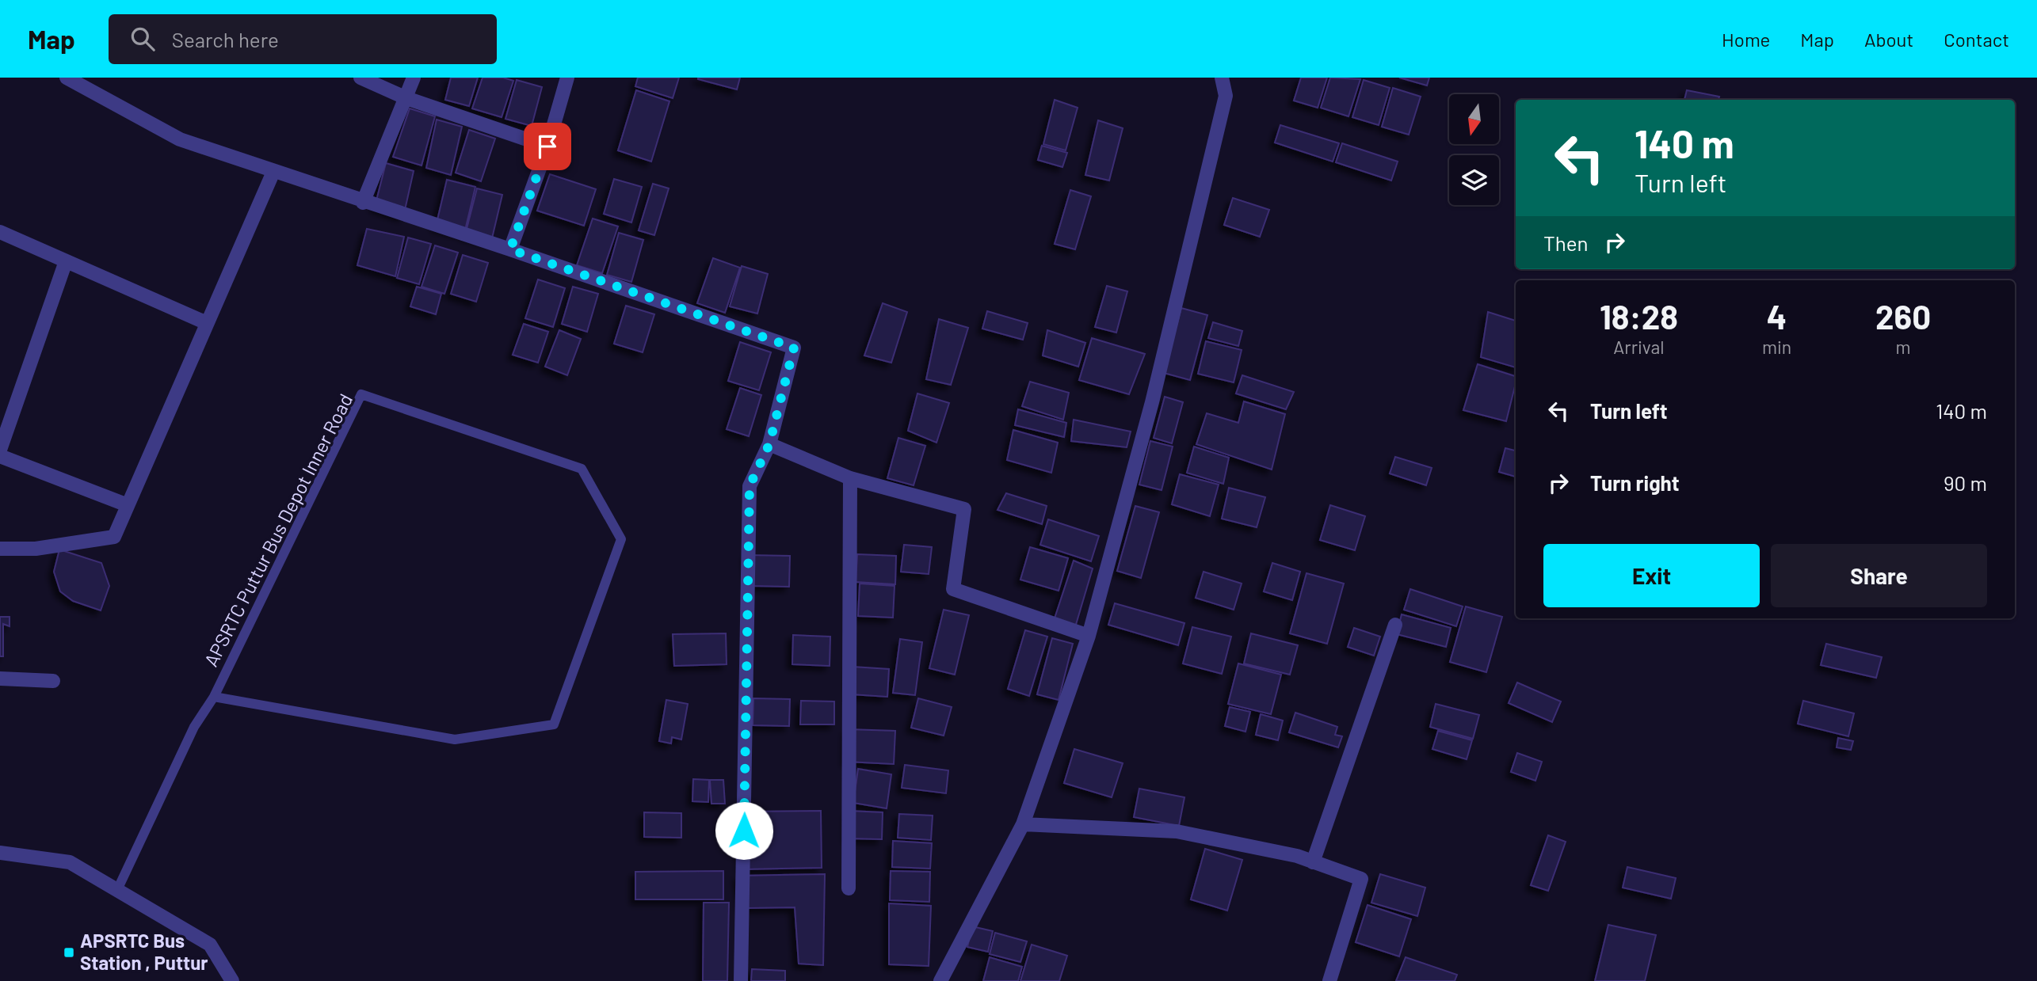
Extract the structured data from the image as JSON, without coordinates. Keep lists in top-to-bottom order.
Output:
{
  "streets": {
    "lane": ["APSRTC Puttur Bus Depot Inner Road"]
  },
  "places": {
    "transit": ["APSRTC Bus Station , Puttur"]
  },
  "north": "bottom",
  "page": {
    "header": "Map",
    "search": "Search here",
    "nav": [
      "Home",
      "Map",
      "About",
      "Contact"
    ],
    "turn": ["140 m", "Turn left"],
    "then": "Then",
    "eta": [
      "18:28",
      "Arrival",
      "4",
      "min",
      "260",
      "m"
    ],
    "list": [
      {
        "name": "Turn left",
        "value": "140 m"
      },
      {
        "name": "Turn right",
        "value": "90 m"
      }
    ],
    "buttons": ["Exit", "Share"]
  }
}
